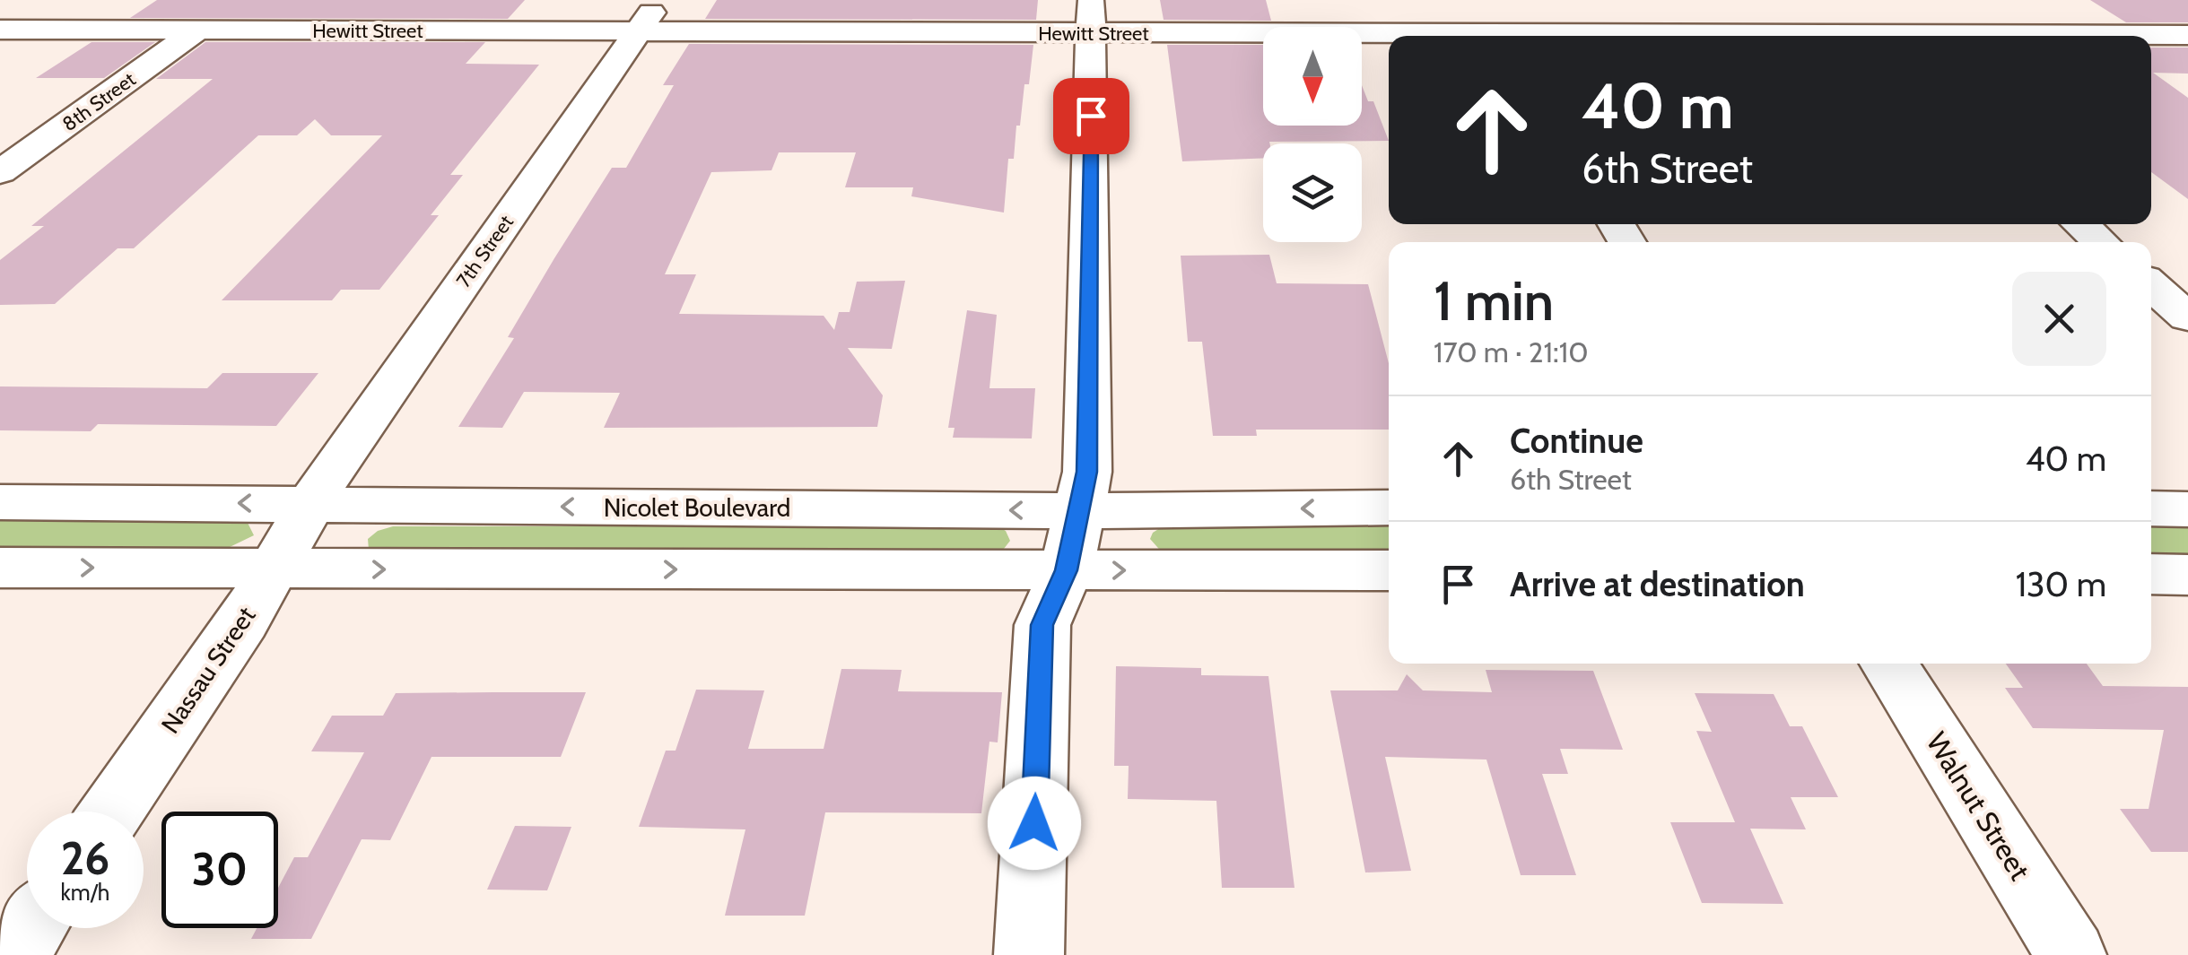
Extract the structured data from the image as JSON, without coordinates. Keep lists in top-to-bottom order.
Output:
{
  "streets": {
    "street": [
      "Hewitt Street",
      "8th Street",
      "7th Street",
      "Nicolet Boulevard",
      "Nassau Street",
      "Walnut Street"
    ]
  },
  "crossings": [
    ["Hewitt Street", "8th Street"],
    ["Hewitt Street", "7th Street"],
    ["7th Street", "Nicolet Boulevard"],
    ["7th Street", "Nassau Street"],
    ["Nicolet Boulevard", "Nassau Street"]
  ],
  "north": "bottom",
  "page": {
    "turn": ["40 m", "6th Street"],
    "heading": ["1 min", "170 m · 21:10"],
    "list": [
      {
        "name": "Continue",
        "note": "6th Street",
        "value": "40 m"
      },
      {
        "name": "Arrive at destination",
        "value": "130 m"
      }
    ],
    "speed": "26 km/h",
    "limit": "30"
  }
}
